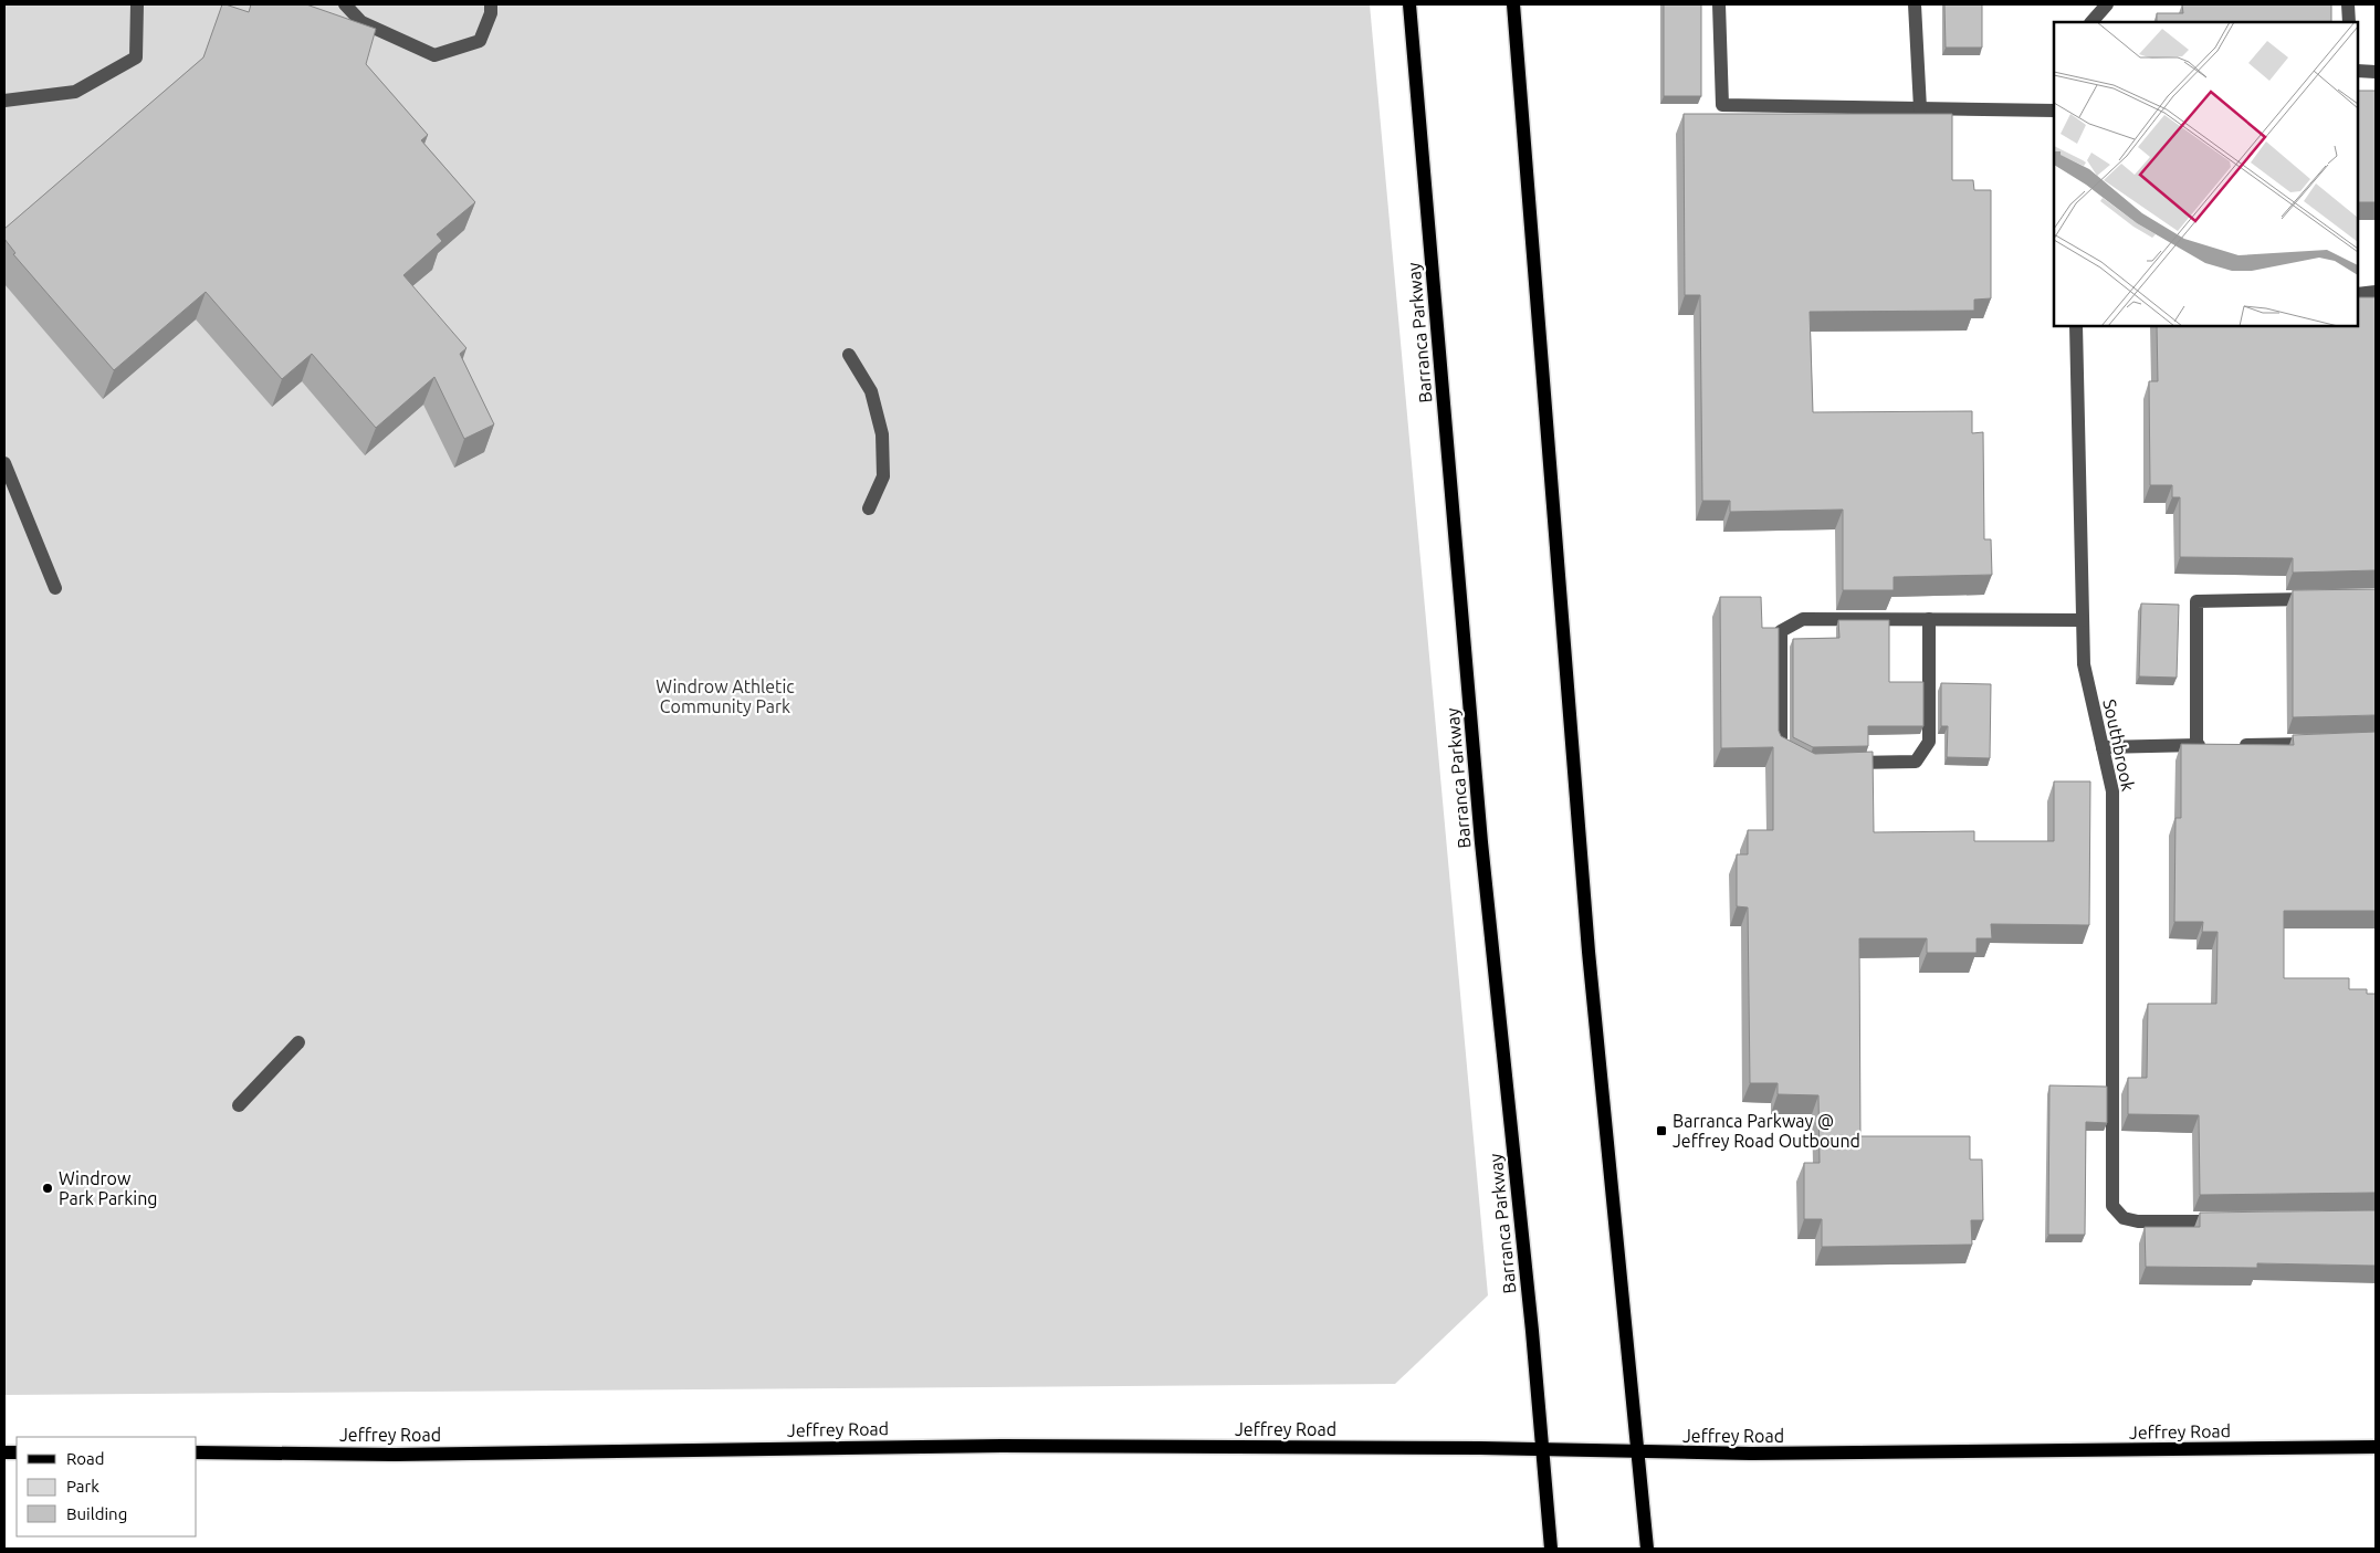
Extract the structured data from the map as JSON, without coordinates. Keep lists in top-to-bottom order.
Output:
{
  "streets": {
    "main road": ["Barranca Parkway", "Jeffrey Road"],
    "street": ["Southbrook"]
  },
  "crossings": [
    ["Barranca Parkway", "Jeffrey Road"]
  ],
  "parks": ["Windrow Athletic Community Park"],
  "places": {
    "transit": ["Barranca Parkway @ Jeffrey Road Outbound"],
    "other": ["Windrow Park Parking"]
  },
  "legend": ["Road", "Park", "Building"]
}
